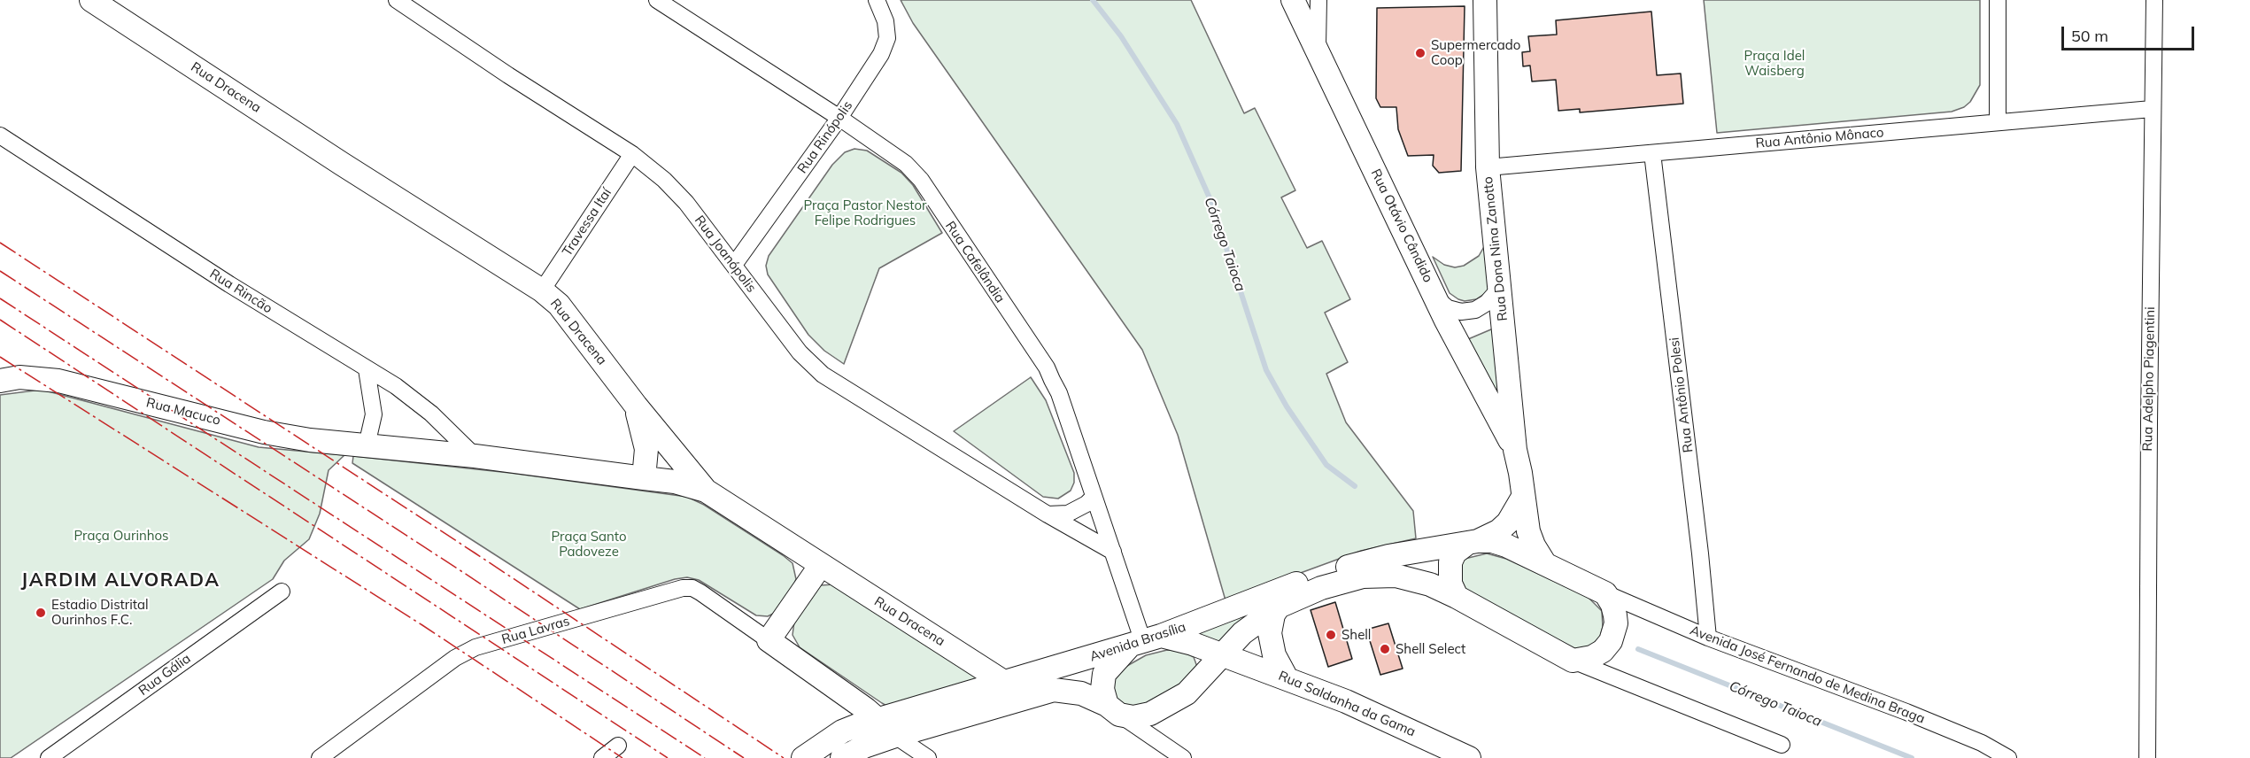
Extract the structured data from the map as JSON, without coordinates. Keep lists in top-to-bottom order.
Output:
{
  "streets": {
    "main road": [
      "Rua Dracena",
      "Rua Otávio Cândido",
      "Rua Dona Nina Zanotto",
      "Rua Macuco",
      "Rua Lavras",
      "Avenida Brasília",
      "Avenida José Fernando de Medina Braga",
      "Rua Saldanha da Gama"
    ],
    "street": [
      "Rua Rinópolis",
      "Rua Antônio Mônaco",
      "Travessa Itaí",
      "Rua Joanópolis",
      "Rua Cafelândia",
      "Rua Rincão",
      "Rua Adelpho Piagentini",
      "Rua Antônio Polesi",
      "Rua Gália"
    ]
  },
  "crossings": [
    ["Rua Dracena", "Travessa Itaí"],
    ["Rua Dracena", "Rua Macuco"],
    ["Rua Dracena", "Avenida Brasília"],
    ["Rua Rinópolis", "Rua Joanópolis"],
    ["Rua Rinópolis", "Rua Cafelândia"],
    ["Rua Antônio Mônaco", "Rua Dona Nina Zanotto"],
    ["Rua Antônio Mônaco", "Rua Adelpho Piagentini"],
    ["Rua Antônio Mônaco", "Rua Antônio Polesi"],
    ["Travessa Itaí", "Rua Joanópolis"],
    ["Rua Otávio Cândido", "Rua Dona Nina Zanotto"],
    ["Rua Dona Nina Zanotto", "Avenida José Fernando de Medina Braga"],
    ["Rua Joanópolis", "Rua Cafelândia"],
    ["Rua Cafelândia", "Avenida Brasília"],
    ["Rua Cafelândia", "Rua Saldanha da Gama"],
    ["Rua Rincão", "Rua Macuco"],
    ["Rua Antônio Polesi", "Avenida José Fernando de Medina Braga"],
    ["Rua Lavras", "Avenida Brasília"],
    ["Avenida Brasília", "Avenida José Fernando de Medina Braga"],
    ["Avenida Brasília", "Rua Saldanha da Gama"]
  ],
  "districts": ["JARDIM ALVORADA"],
  "water": ["Córrego Taioca"],
  "parks": [
    "Praça Idel Waisberg",
    "Praça Pastor Nestor Felipe Rodrigues",
    "Praça Ourinhos",
    "Praça Santo Padoveze"
  ],
  "places": [
    "Supermercado Coop",
    "Estadio Distrital Ourinhos F.C.",
    "Shell",
    "Shell Select"
  ],
  "scale_bar": "50 m"
}
